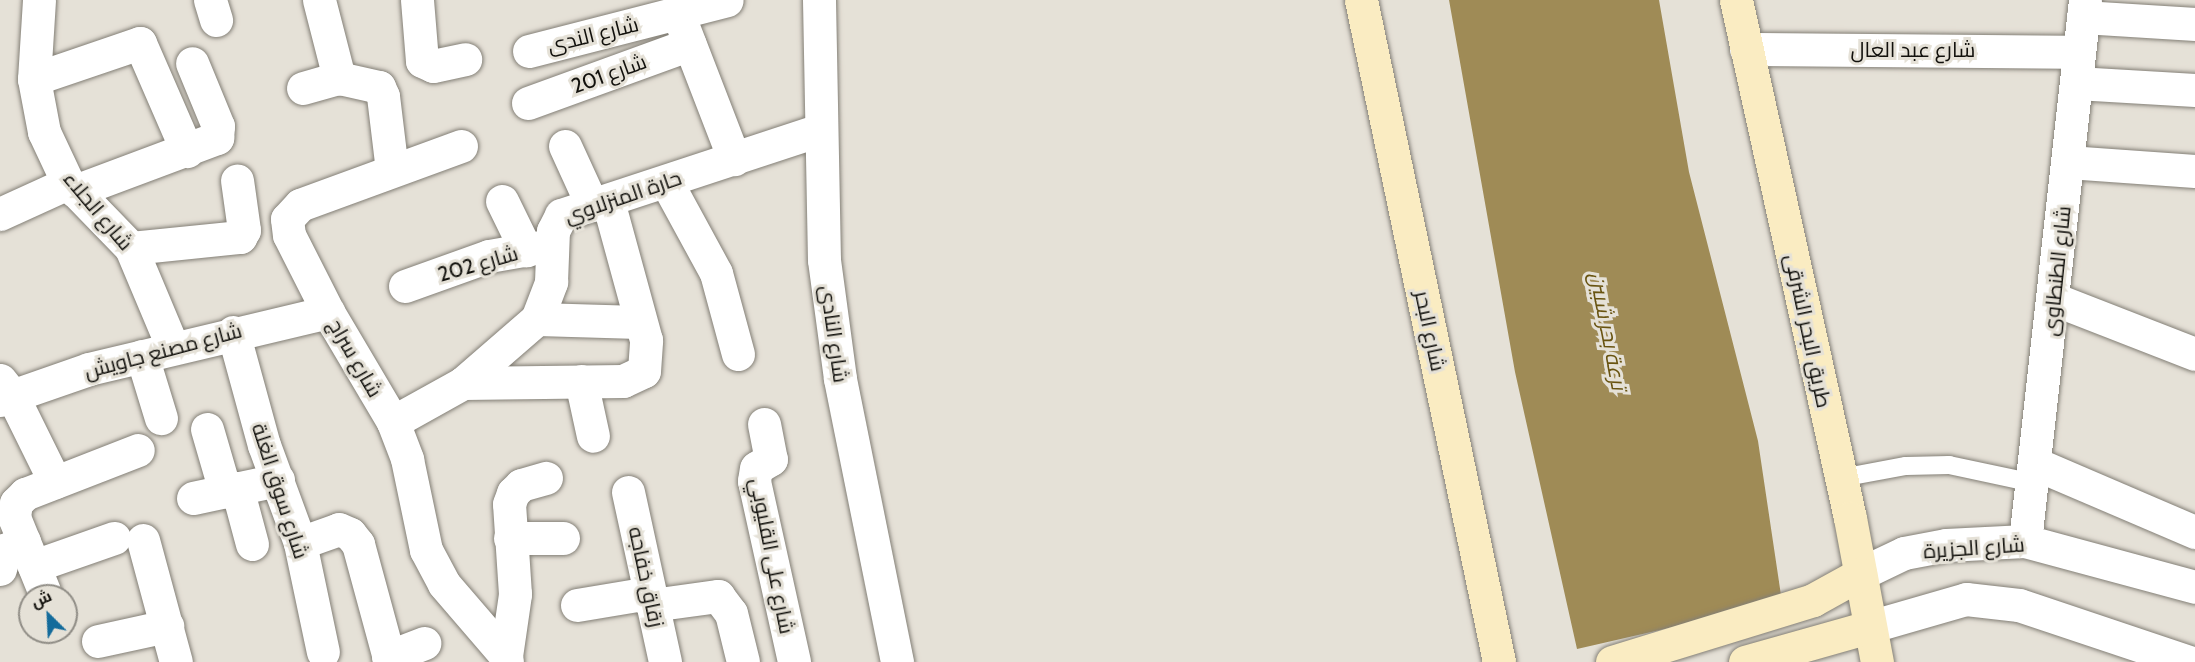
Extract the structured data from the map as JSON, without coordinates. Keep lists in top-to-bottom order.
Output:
{
  "streets": {
    "street": [
      "شارع الندى",
      "شارع عبد العال",
      "شارع 201",
      "حارة المنزلاوي",
      "شارع الجلاء",
      "شارع 202",
      "شارع الطنطاوى",
      "شارع البحر",
      "طريق البحر الشرقى",
      "شارع النادى",
      "شارع مصنع جاويش",
      "شارع سراج",
      "شارع سوق الغلة",
      "شارع الجزيرة",
      "شارع على القليوبي",
      "زقاق خفاجه"
    ]
  },
  "crossings": [
    ["شارع عبد العال", "شارع الطنطاوى"],
    ["شارع عبد العال", "طريق البحر الشرقى"],
    ["حارة المنزلاوي", "شارع 202"],
    ["حارة المنزلاوي", "شارع النادى"],
    ["حارة المنزلاوي", "شارع سراج"],
    ["شارع الجلاء", "شارع مصنع جاويش"],
    ["شارع الطنطاوى", "شارع الجزيرة"],
    ["طريق البحر الشرقى", "شارع الجزيرة"],
    ["شارع مصنع جاويش", "شارع سراج"],
    ["شارع مصنع جاويش", "شارع سوق الغلة"]
  ],
  "water": ["ترعة بحر شبين"],
  "north": "top left"
}
